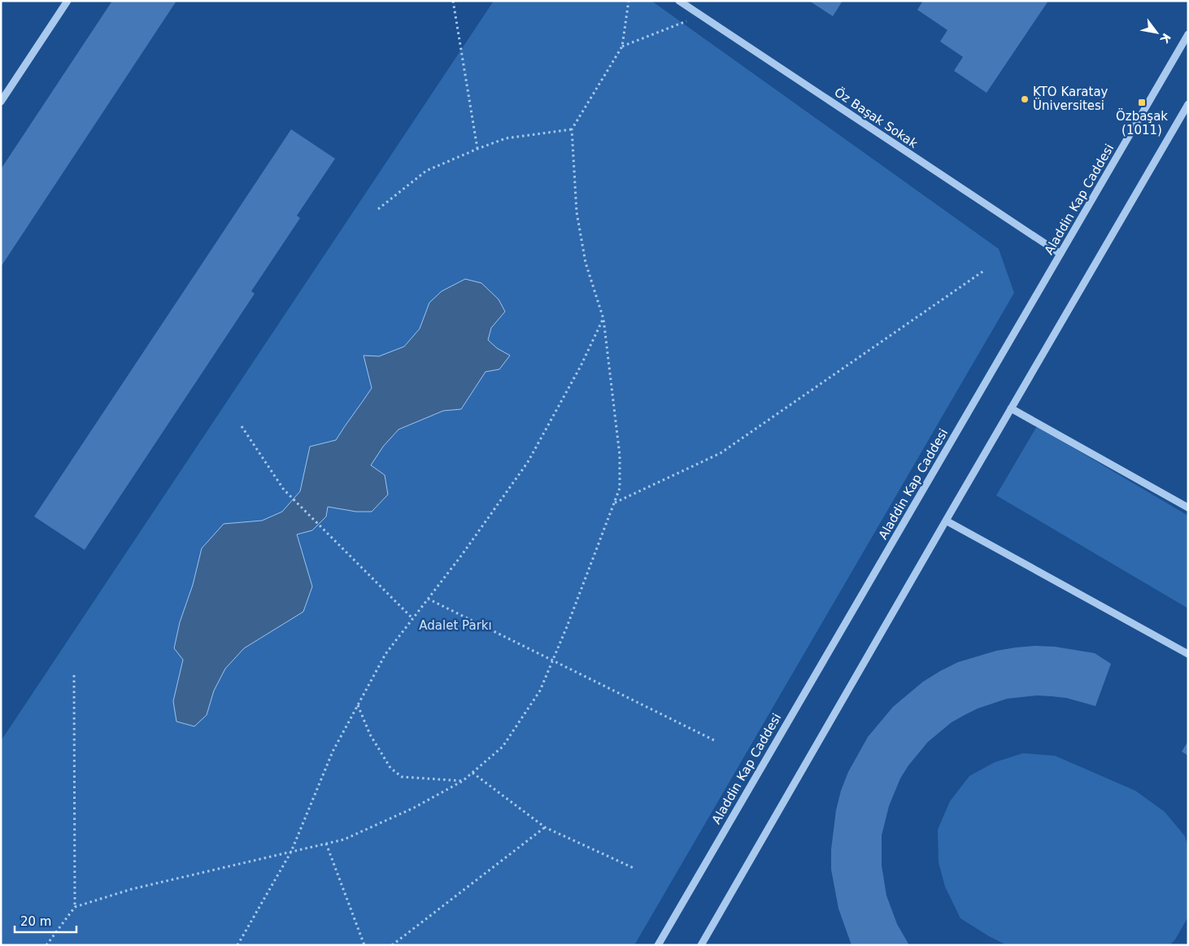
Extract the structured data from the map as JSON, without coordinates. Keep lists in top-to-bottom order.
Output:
{
  "streets": {
    "street": ["Öz Başak Sokak", "Aladdin Kap Caddesi"]
  },
  "crossings": [
    ["Öz Başak Sokak", "Aladdin Kap Caddesi"]
  ],
  "parks": ["Adalet Parkı"],
  "places": {
    "other": ["KTO Karatay Üniversitesi"],
    "transit": ["Özbaşak (1011)"]
  },
  "scale_bar": "20 m",
  "north": "bottom right"
}
